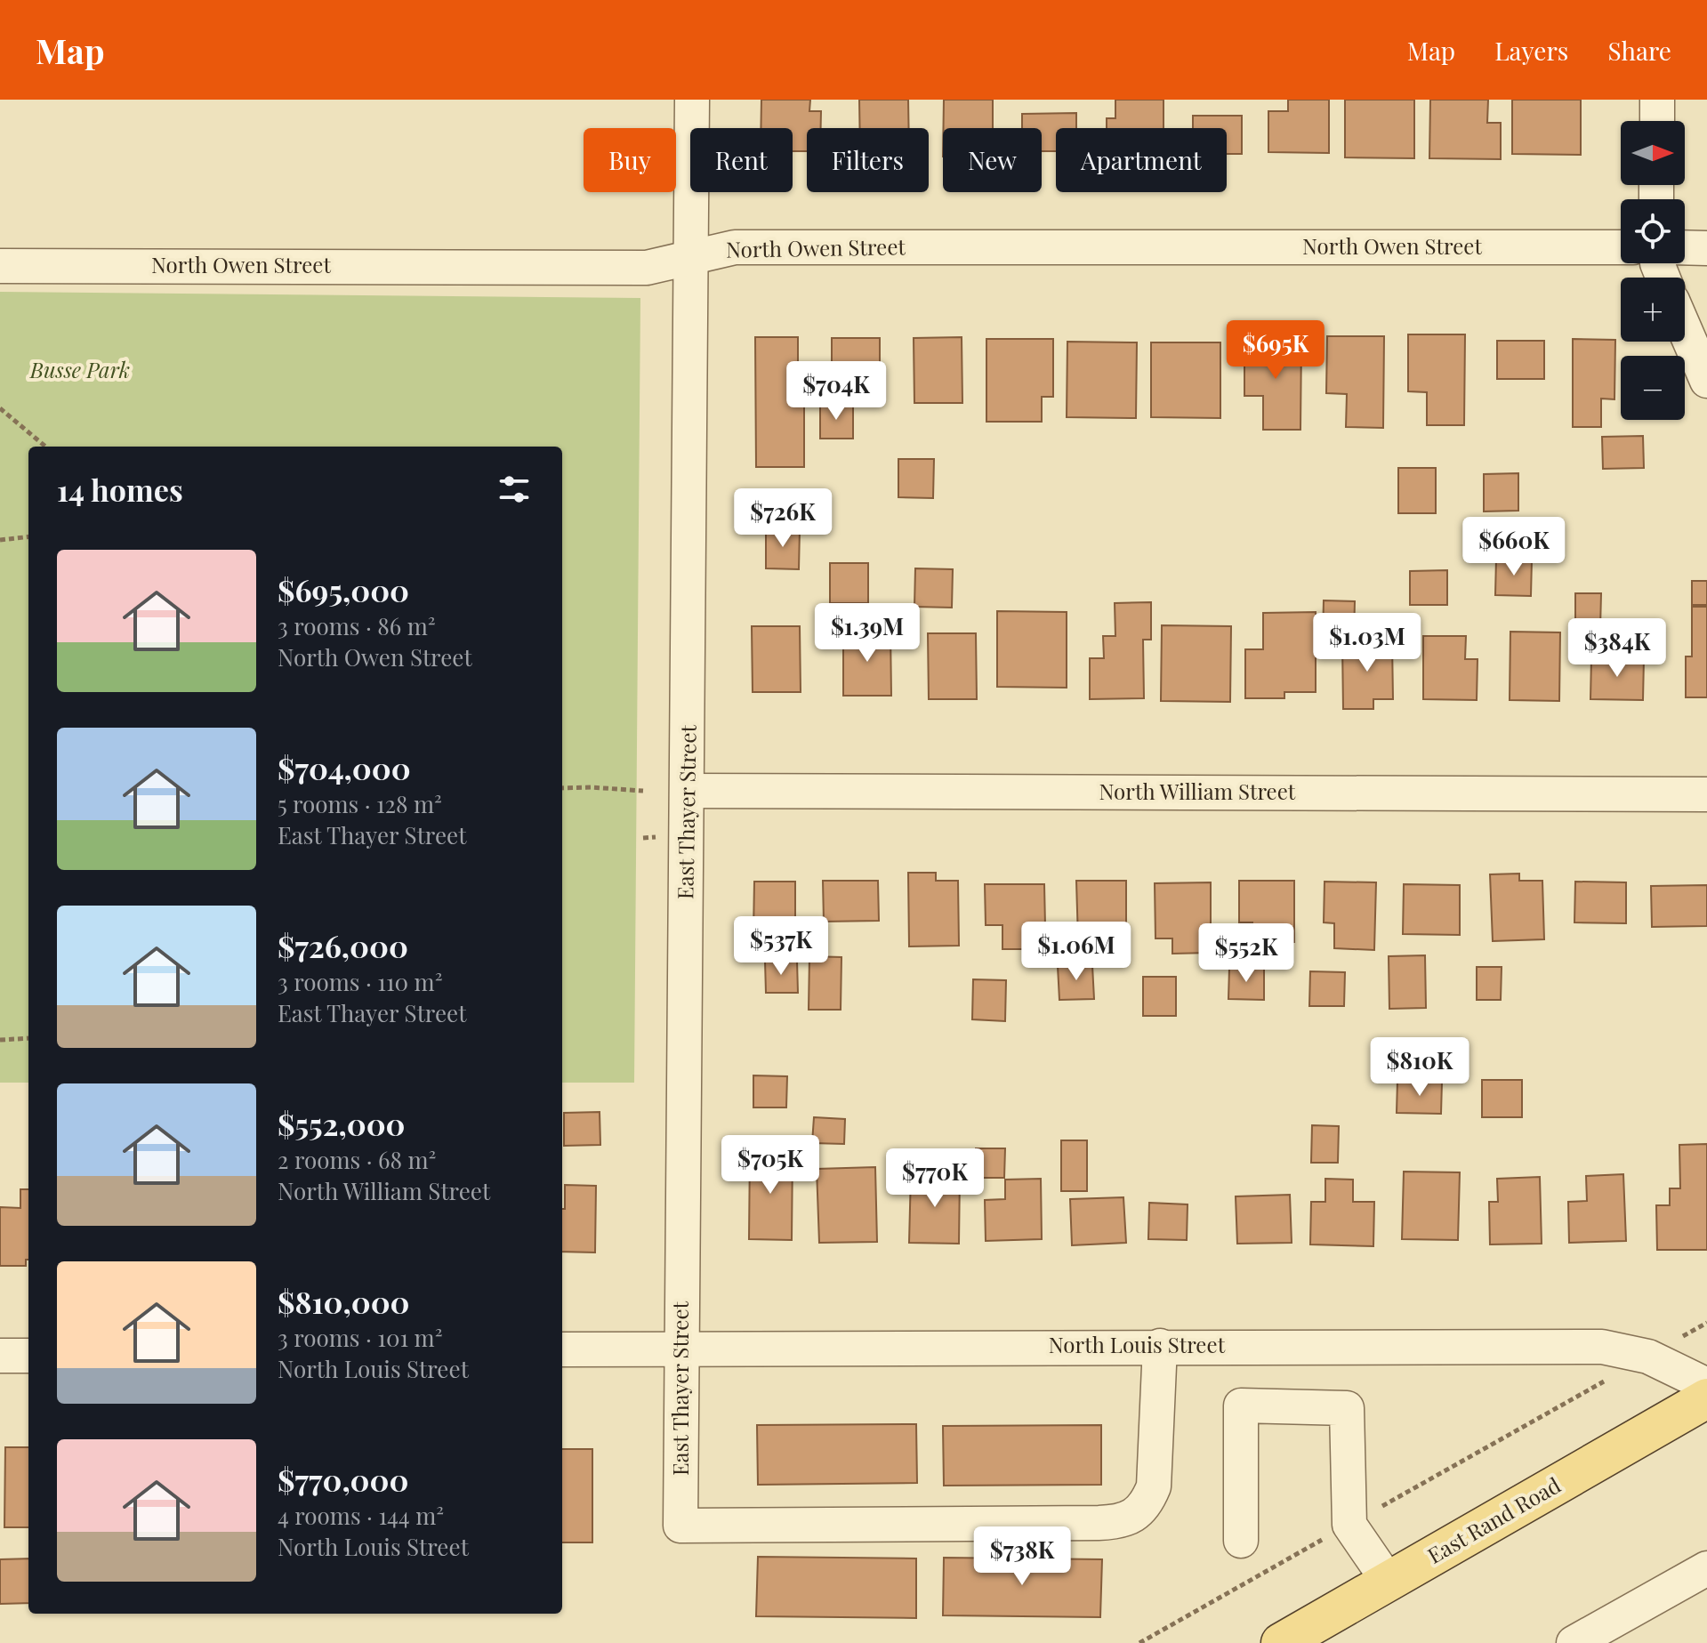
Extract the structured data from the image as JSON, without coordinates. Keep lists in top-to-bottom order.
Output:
{
  "streets": {
    "main road": ["East Rand Road"],
    "street": [
      "North Owen Street",
      "North William Street",
      "East Thayer Street",
      "North Louis Street"
    ]
  },
  "crossings": [
    ["North Owen Street", "East Thayer Street"],
    ["North William Street", "East Thayer Street"],
    ["East Thayer Street", "North Louis Street"]
  ],
  "parks": ["Busse Park"],
  "north": "right",
  "page": {
    "header": "Map",
    "nav": ["Map", "Layers", "Share"],
    "map_buttons": ["+", "−"],
    "chip": [
      "Buy",
      "Rent",
      "Filters",
      "New",
      "Apartment"
    ],
    "price": [
      "$695K",
      "$704K",
      "$726K",
      "$660K",
      "$1.39M",
      "$1.03M",
      "$384K",
      "$537K",
      "$1.06M",
      "$552K",
      "$810K",
      "$705K",
      "$770K",
      "$738K"
    ],
    "heading": "14 homes",
    "list": [
      {
        "name": "$695,000",
        "note": "3 rooms · 86 m² · North Owen Street"
      },
      {
        "name": "$704,000",
        "note": "5 rooms · 128 m² · East Thayer Street"
      },
      {
        "name": "$726,000",
        "note": "3 rooms · 110 m² · East Thayer Street"
      },
      {
        "name": "$552,000",
        "note": "2 rooms · 68 m² · North William Street"
      },
      {
        "name": "$810,000",
        "note": "3 rooms · 101 m² · North Louis Street"
      },
      {
        "name": "$770,000",
        "note": "4 rooms · 144 m² · North Louis Street"
      }
    ]
  }
}
